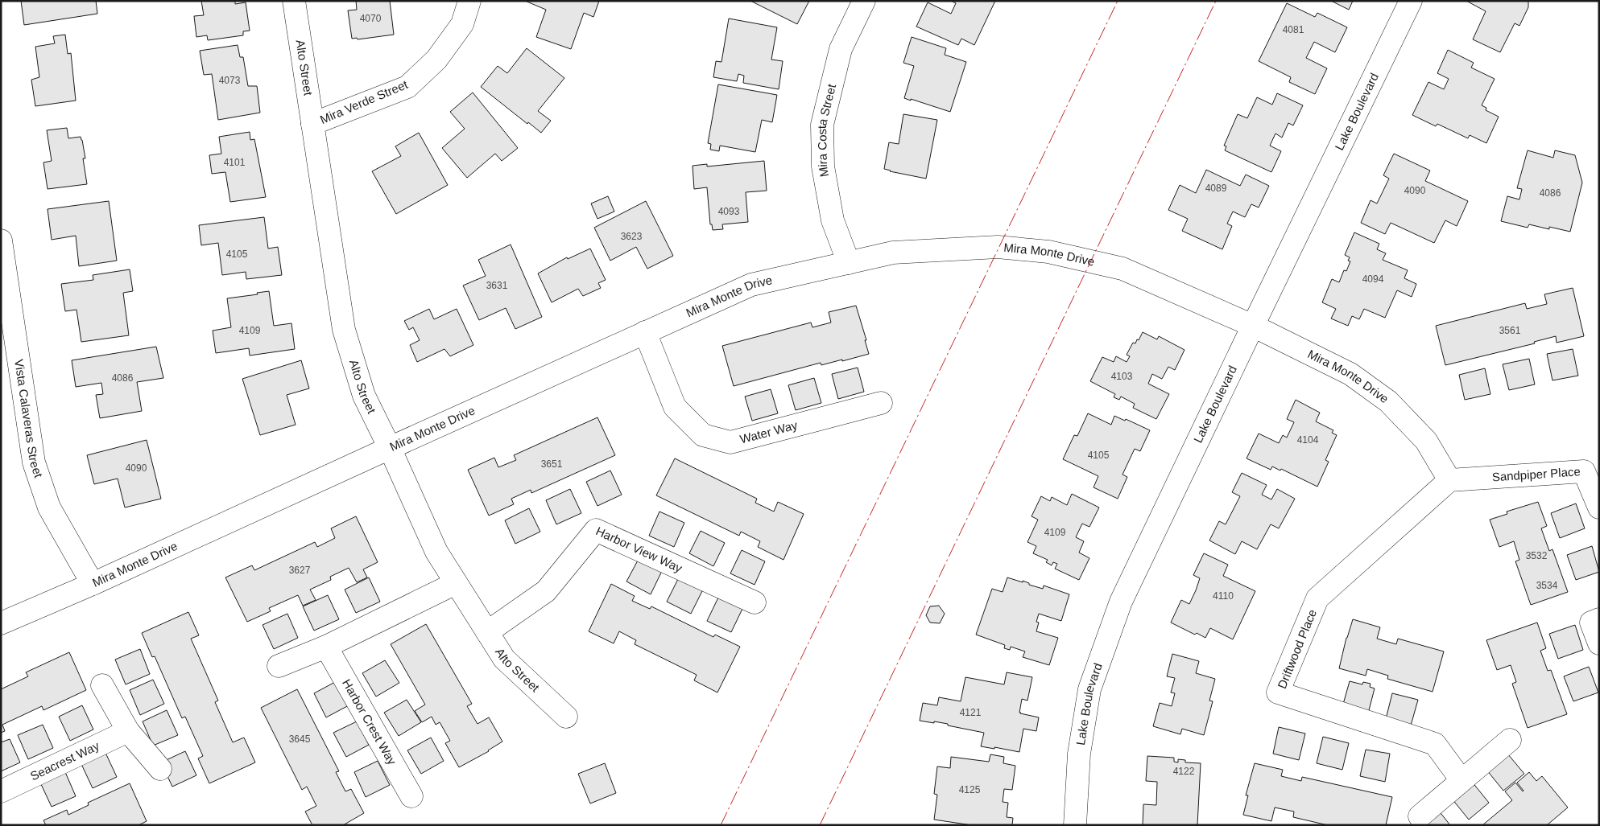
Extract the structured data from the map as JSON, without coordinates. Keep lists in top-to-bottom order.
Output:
{
  "streets": {
    "street": [
      "Alto Street",
      "Mira Verde Street",
      "Lake Boulevard",
      "Mira Costa Street",
      "Mira Monte Drive",
      "Vista Calaveras Street",
      "Water Way",
      "Sandpiper Place",
      "Harbor View Way",
      "Driftwood Place",
      "Harbor Crest Way",
      "Seacrest Way"
    ]
  },
  "crossings": [
    ["Alto Street", "Mira Verde Street"],
    ["Alto Street", "Mira Monte Drive"],
    ["Alto Street", "Harbor View Way"],
    ["Lake Boulevard", "Mira Monte Drive"],
    ["Mira Costa Street", "Mira Monte Drive"],
    ["Mira Monte Drive", "Vista Calaveras Street"],
    ["Mira Monte Drive", "Water Way"],
    ["Mira Monte Drive", "Sandpiper Place"],
    ["Mira Monte Drive", "Driftwood Place"],
    ["Sandpiper Place", "Driftwood Place"]
  ],
  "house_numbers": [
    "4070",
    "4081",
    "4073",
    "4101",
    "4089",
    "4090",
    "4086",
    "4093",
    "3623",
    "4105",
    "4094",
    "3631",
    "4109",
    "3561",
    "4103",
    "4086",
    "4104",
    "4105",
    "3651",
    "4090",
    "4109",
    "3532",
    "3627",
    "3534",
    "4110",
    "4121",
    "3645",
    "4122",
    "4125"
  ]
}
